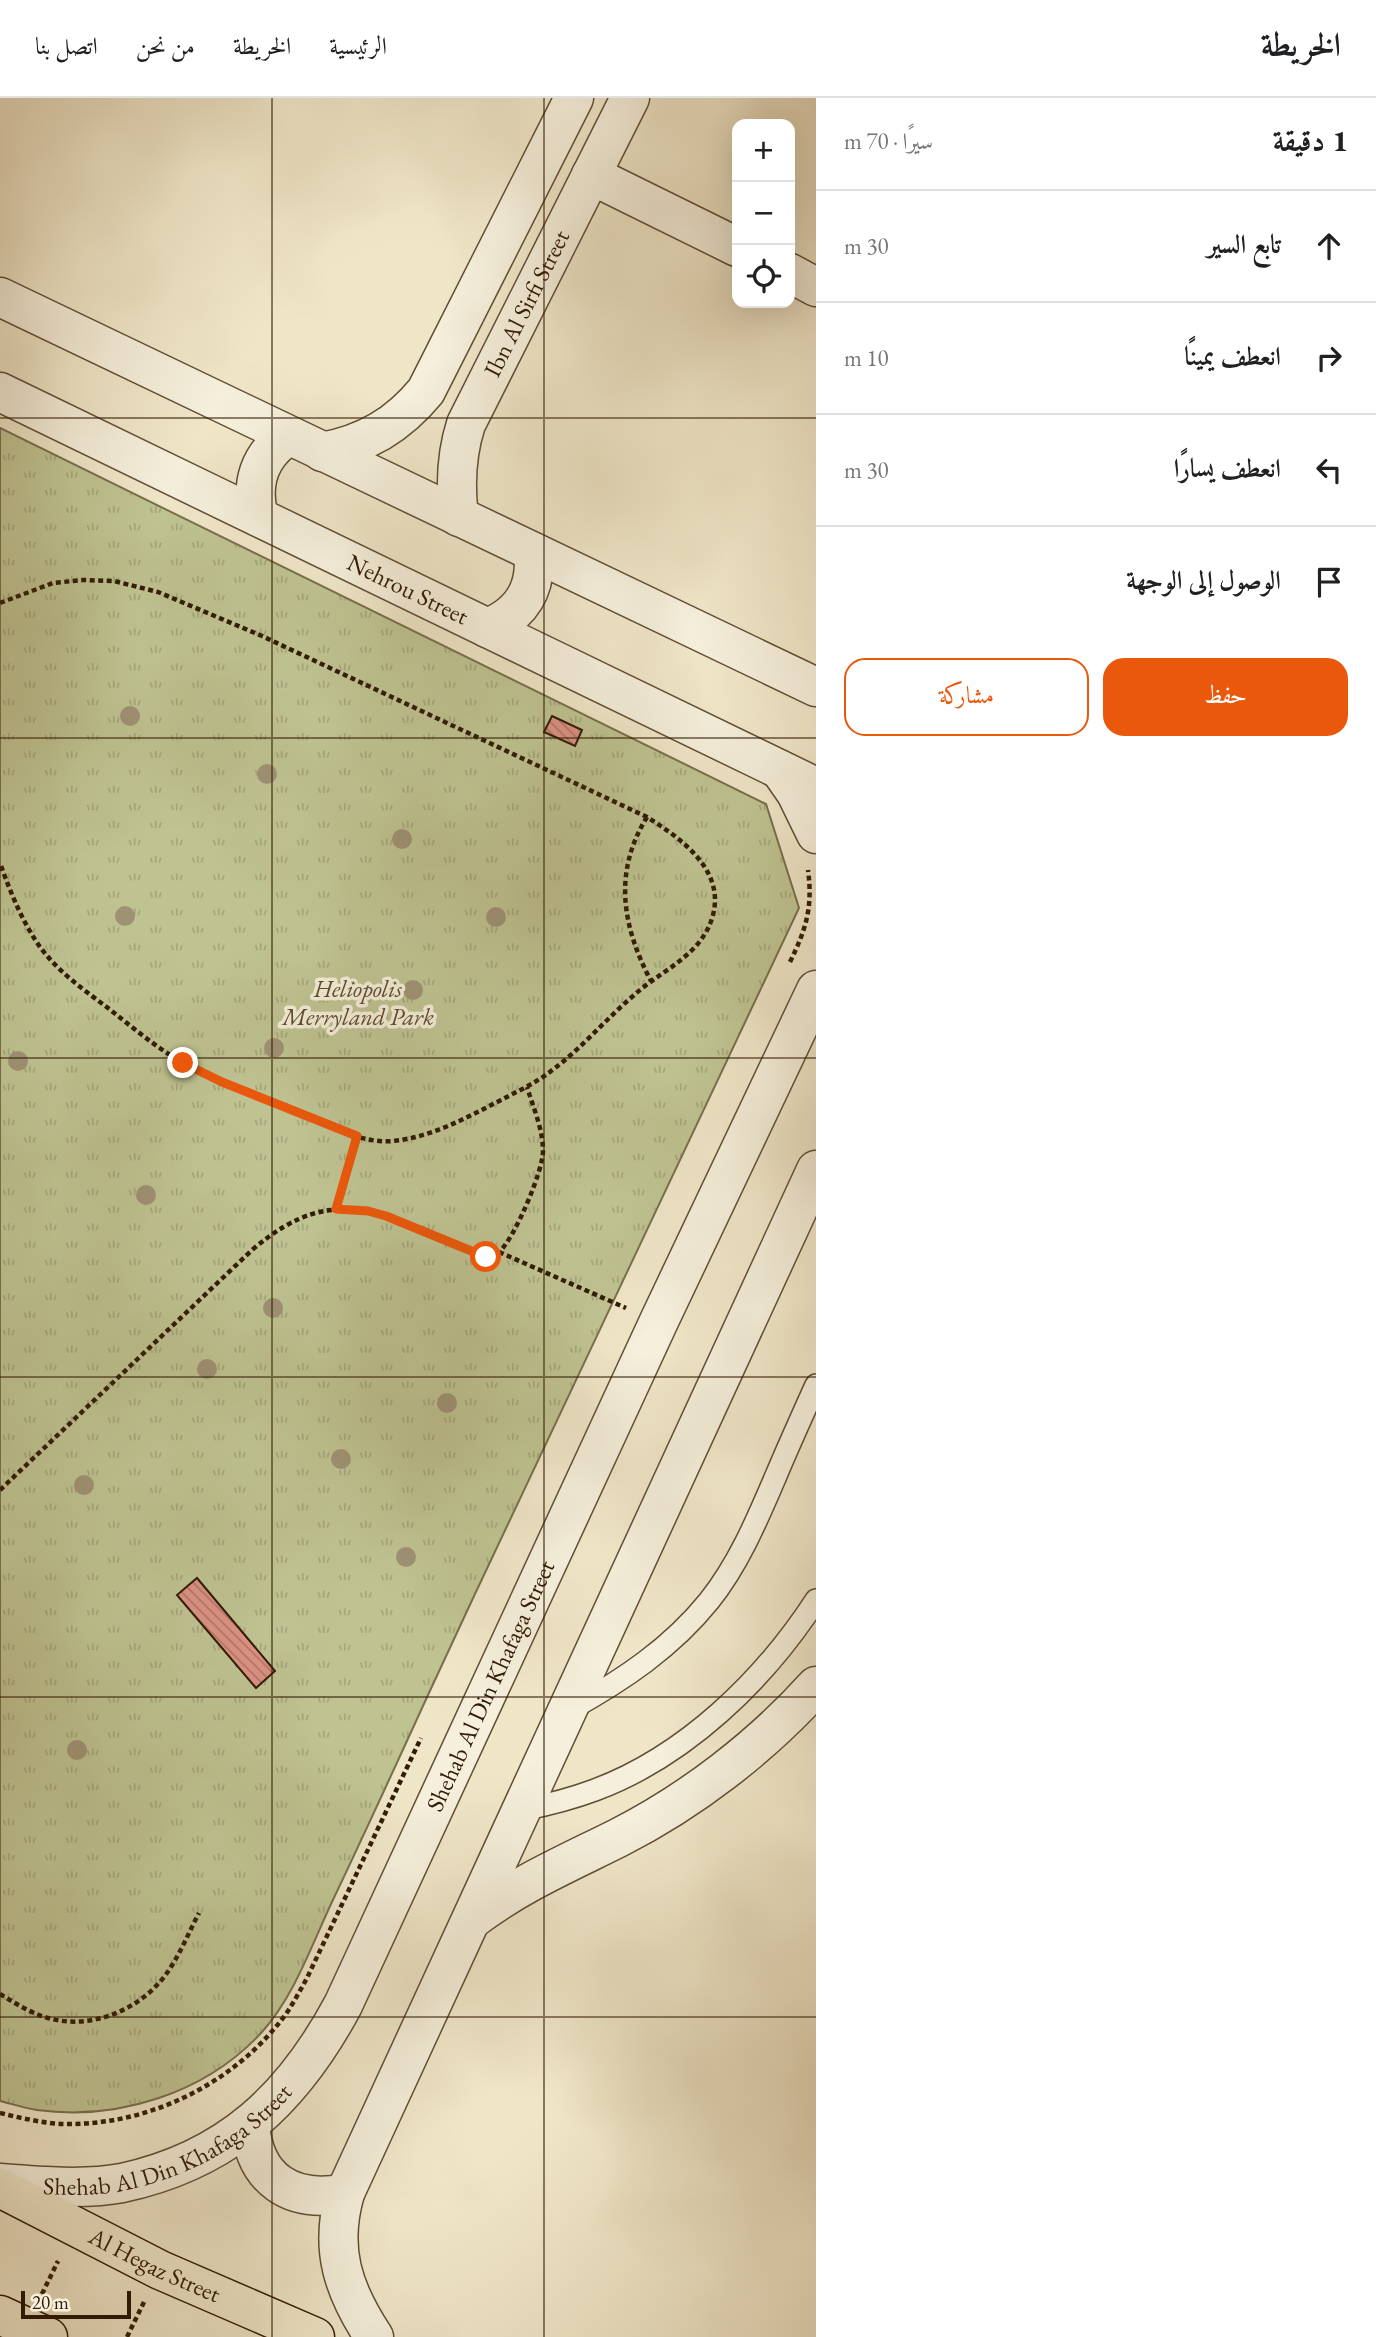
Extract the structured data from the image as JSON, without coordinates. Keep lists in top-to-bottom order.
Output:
{
  "streets": {
    "main road": ["Al Hegaz Street"],
    "street": ["Ibn Al Sirfi Street", "Nehrou Street", "Shehab Al Din Khafaga Street"]
  },
  "crossings": [
    ["Shehab Al Din Khafaga Street", "Al Hegaz Street"]
  ],
  "parks": ["Heliopolis Merryland Park"],
  "scale_bar": "20 m",
  "page": {
    "header": "الخريطة",
    "nav": [
      "الرئيسية",
      "الخريطة",
      "من نحن",
      "اتصل بنا"
    ],
    "heading": ["1 دقيقة", "سيرًا · 70 m"],
    "map_buttons": ["+", "−"],
    "list": [
      ["تابع السير", "30 m"],
      ["انعطف يمينًا", "10 m"],
      ["انعطف يسارًا", "30 m"],
      "الوصول إلى الوجهة"
    ],
    "buttons": ["حفظ", "مشاركة"],
    "scale": "20 m"
  }
}
